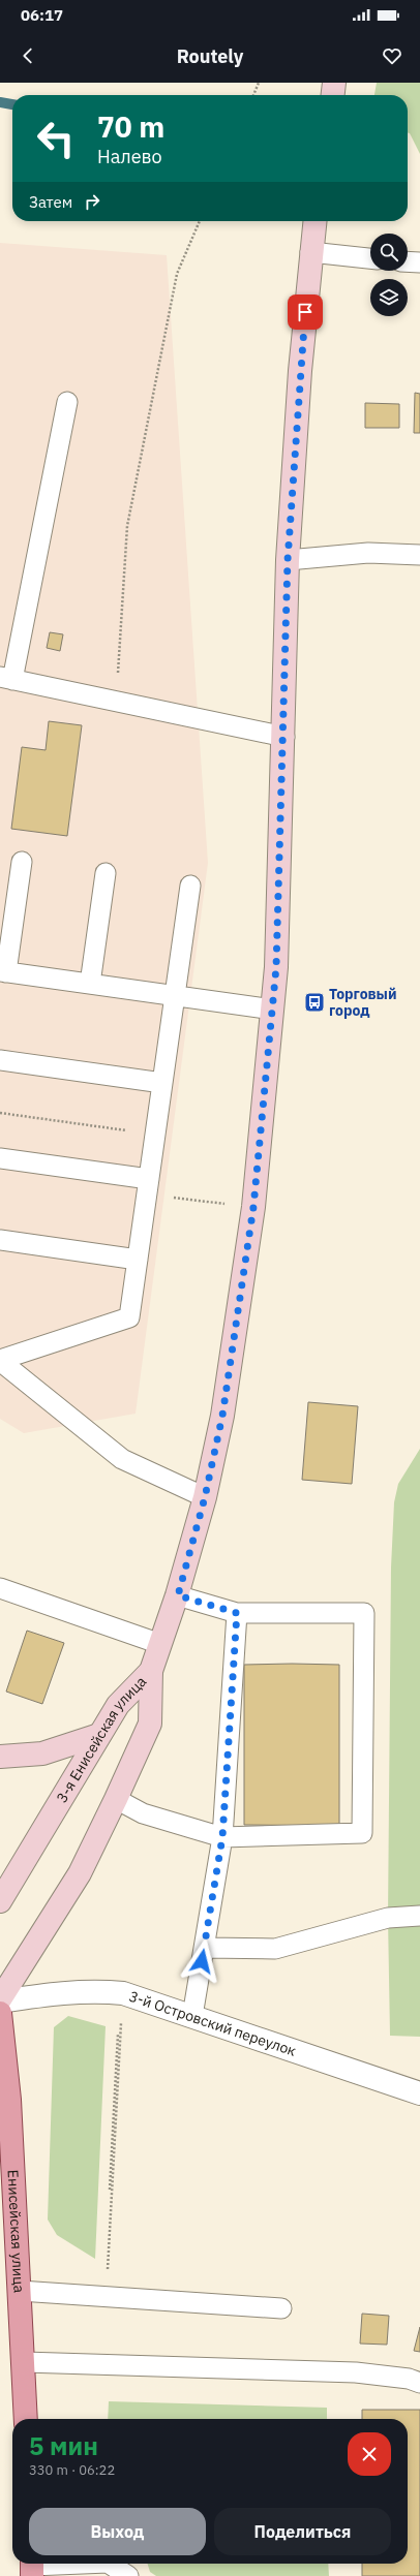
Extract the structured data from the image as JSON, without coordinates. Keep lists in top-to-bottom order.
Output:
{
  "streets": {
    "main road": ["Енисейская улица"],
    "street": ["3-я Енисейская улица", "3-й Островский переулок"]
  },
  "places": {
    "bus stop": ["Торговый город"]
  },
  "page": {
    "status": "06:17",
    "header": "Routely",
    "turn": ["70 m", "Налево"],
    "then": "Затем",
    "heading": ["5 мин", "330 m · 06:22"],
    "buttons": ["Выход", "Поделиться"]
  }
}
